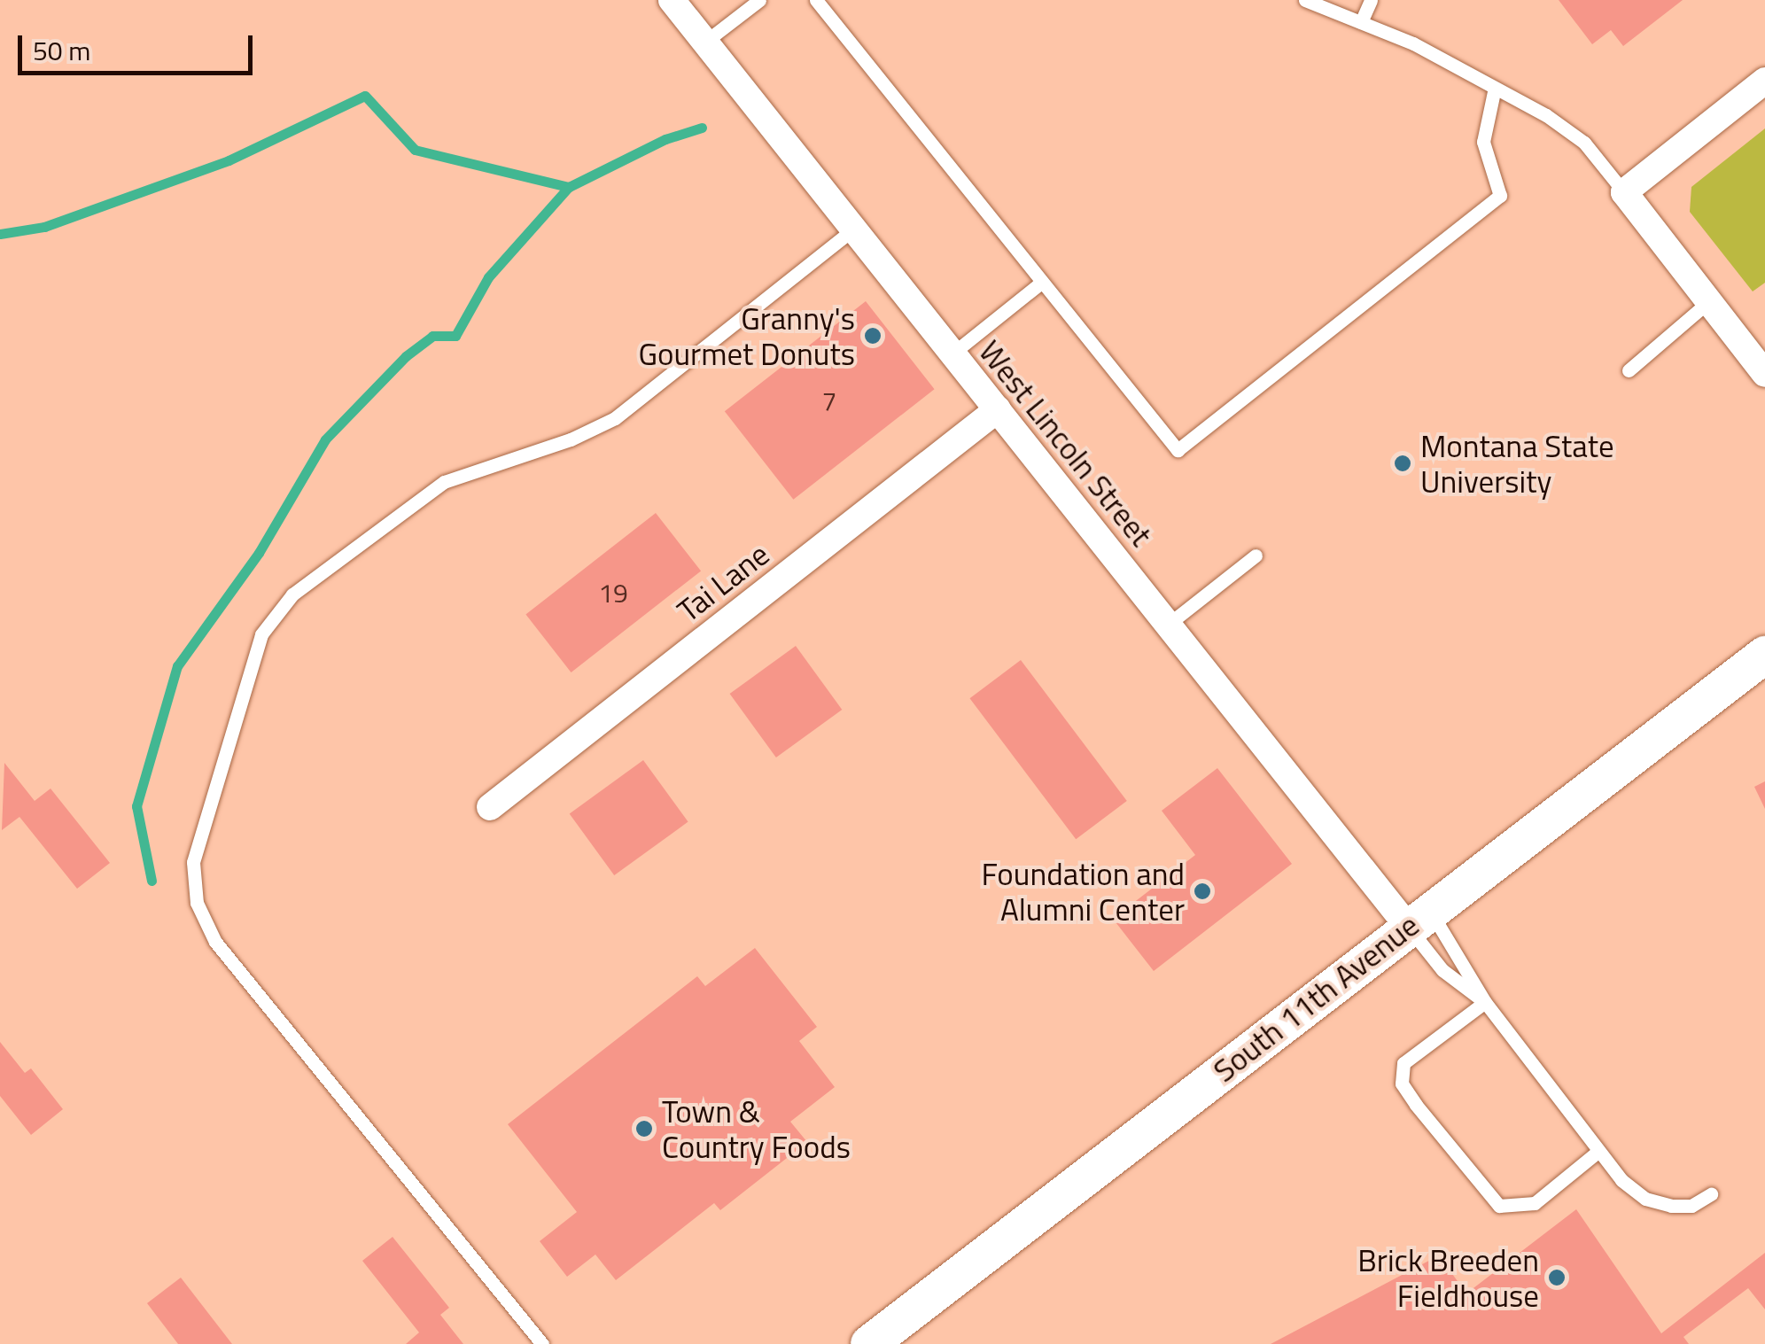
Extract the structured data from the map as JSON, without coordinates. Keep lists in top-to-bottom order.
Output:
{
  "streets": {
    "street": ["West Lincoln Street", "Tai Lane", "South 11th Avenue"]
  },
  "crossings": [
    ["West Lincoln Street", "Tai Lane"],
    ["West Lincoln Street", "South 11th Avenue"]
  ],
  "places": [
    "Granny's Gourmet Donuts",
    "Montana State University",
    "Foundation and Alumni Center",
    "Town & Country Foods",
    "Brick Breeden Fieldhouse"
  ],
  "house_numbers": ["7", "19"],
  "scale_bar": "50 m"
}
